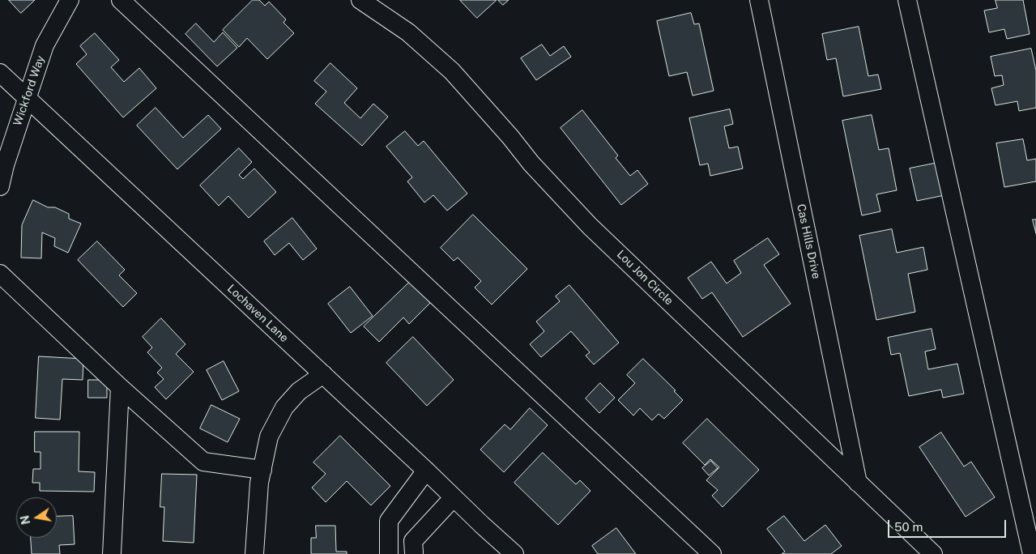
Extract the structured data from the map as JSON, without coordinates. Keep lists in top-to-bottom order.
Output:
{
  "streets": {
    "street": [
      "Wickford Way",
      "Cas Hills Drive",
      "Lou Jon Circle",
      "Lochaven Lane"
    ]
  },
  "crossings": [
    ["Wickford Way", "Lochaven Lane"],
    ["Cas Hills Drive", "Lou Jon Circle"]
  ],
  "scale_bar": "50 m",
  "north": "left"
}
